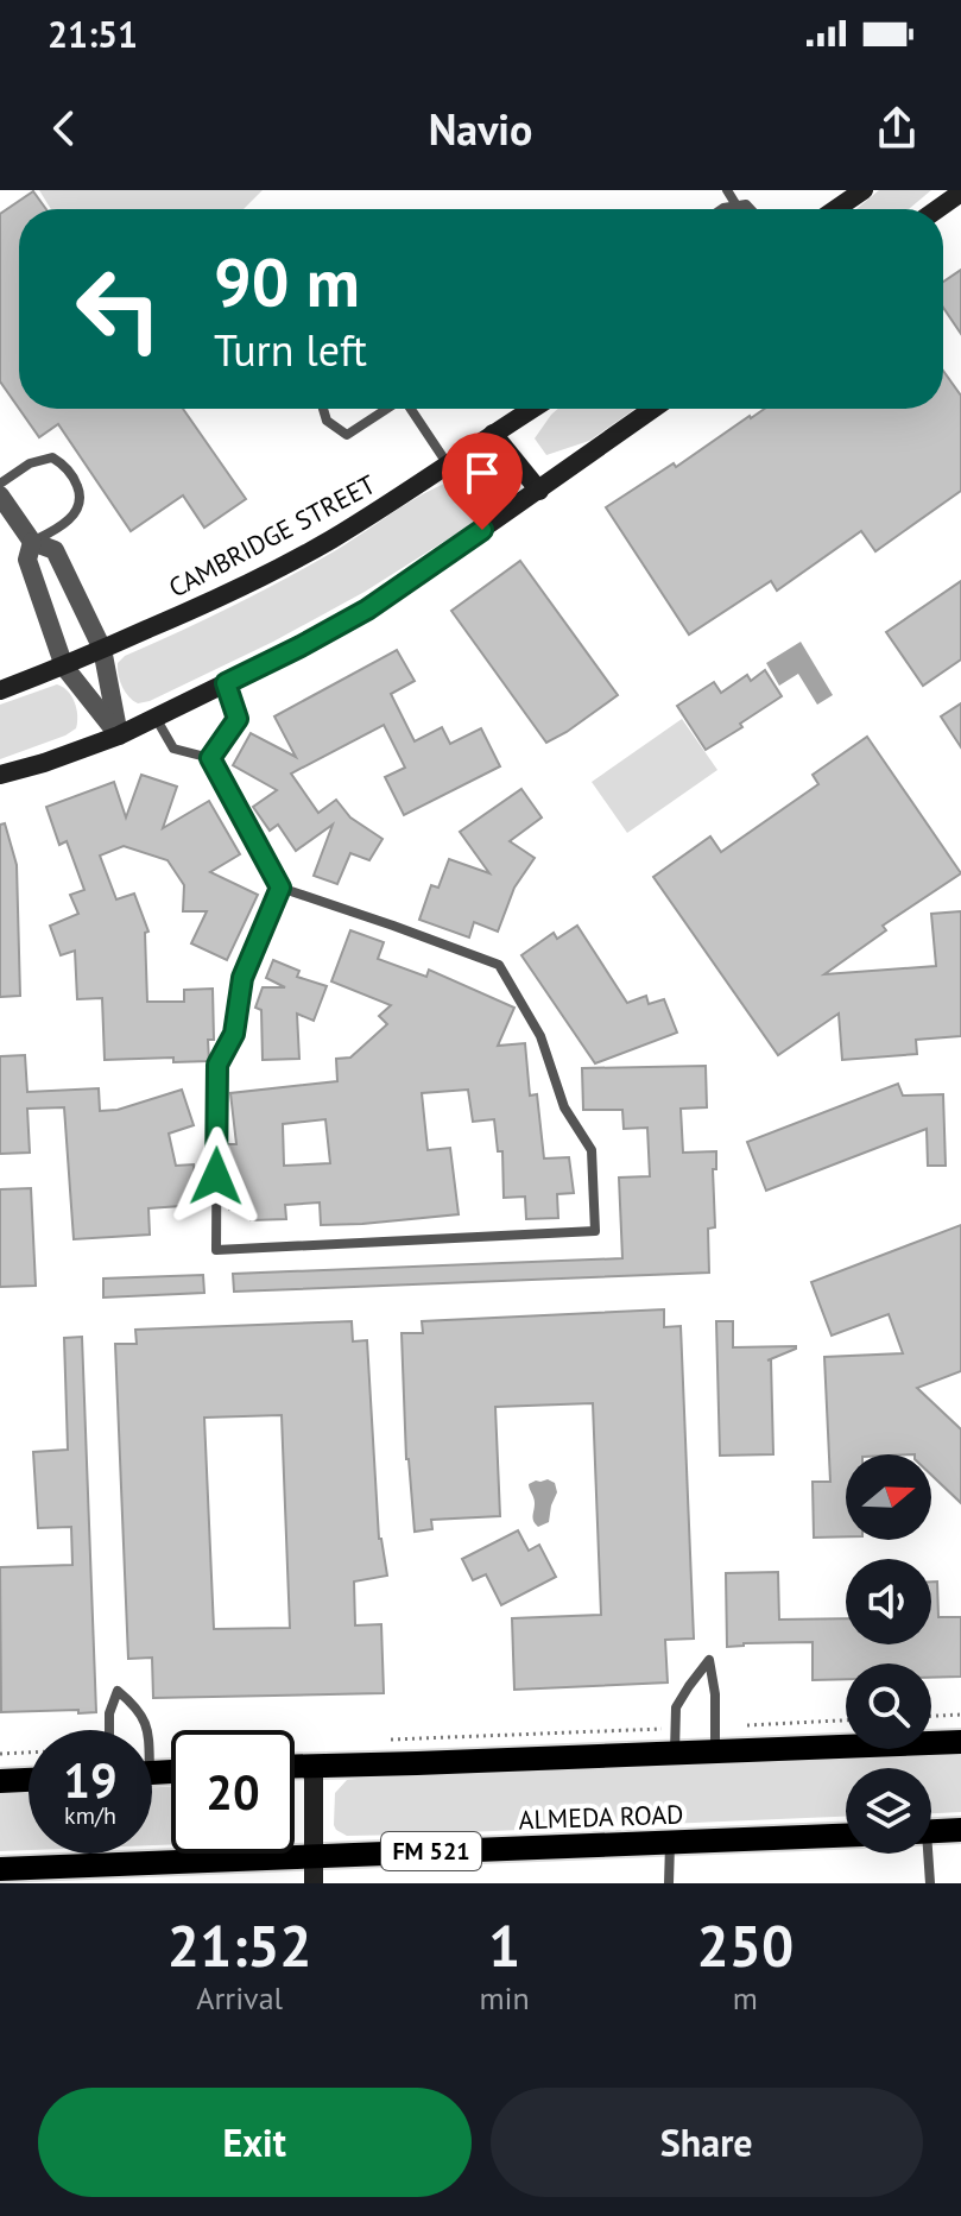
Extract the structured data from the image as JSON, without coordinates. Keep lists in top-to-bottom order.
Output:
{
  "streets": {
    "main road": ["ALMEDA ROAD", "FM 521"],
    "street": ["CAMBRIDGE STREET"]
  },
  "north": "right",
  "page": {
    "status": "21:51",
    "header": "Navio",
    "turn": ["90 m", "Turn left"],
    "speed": "19 km/h",
    "limit": "20",
    "eta": [
      "21:52",
      "Arrival",
      "1",
      "min",
      "250",
      "m"
    ],
    "buttons": ["Exit", "Share"]
  }
}
